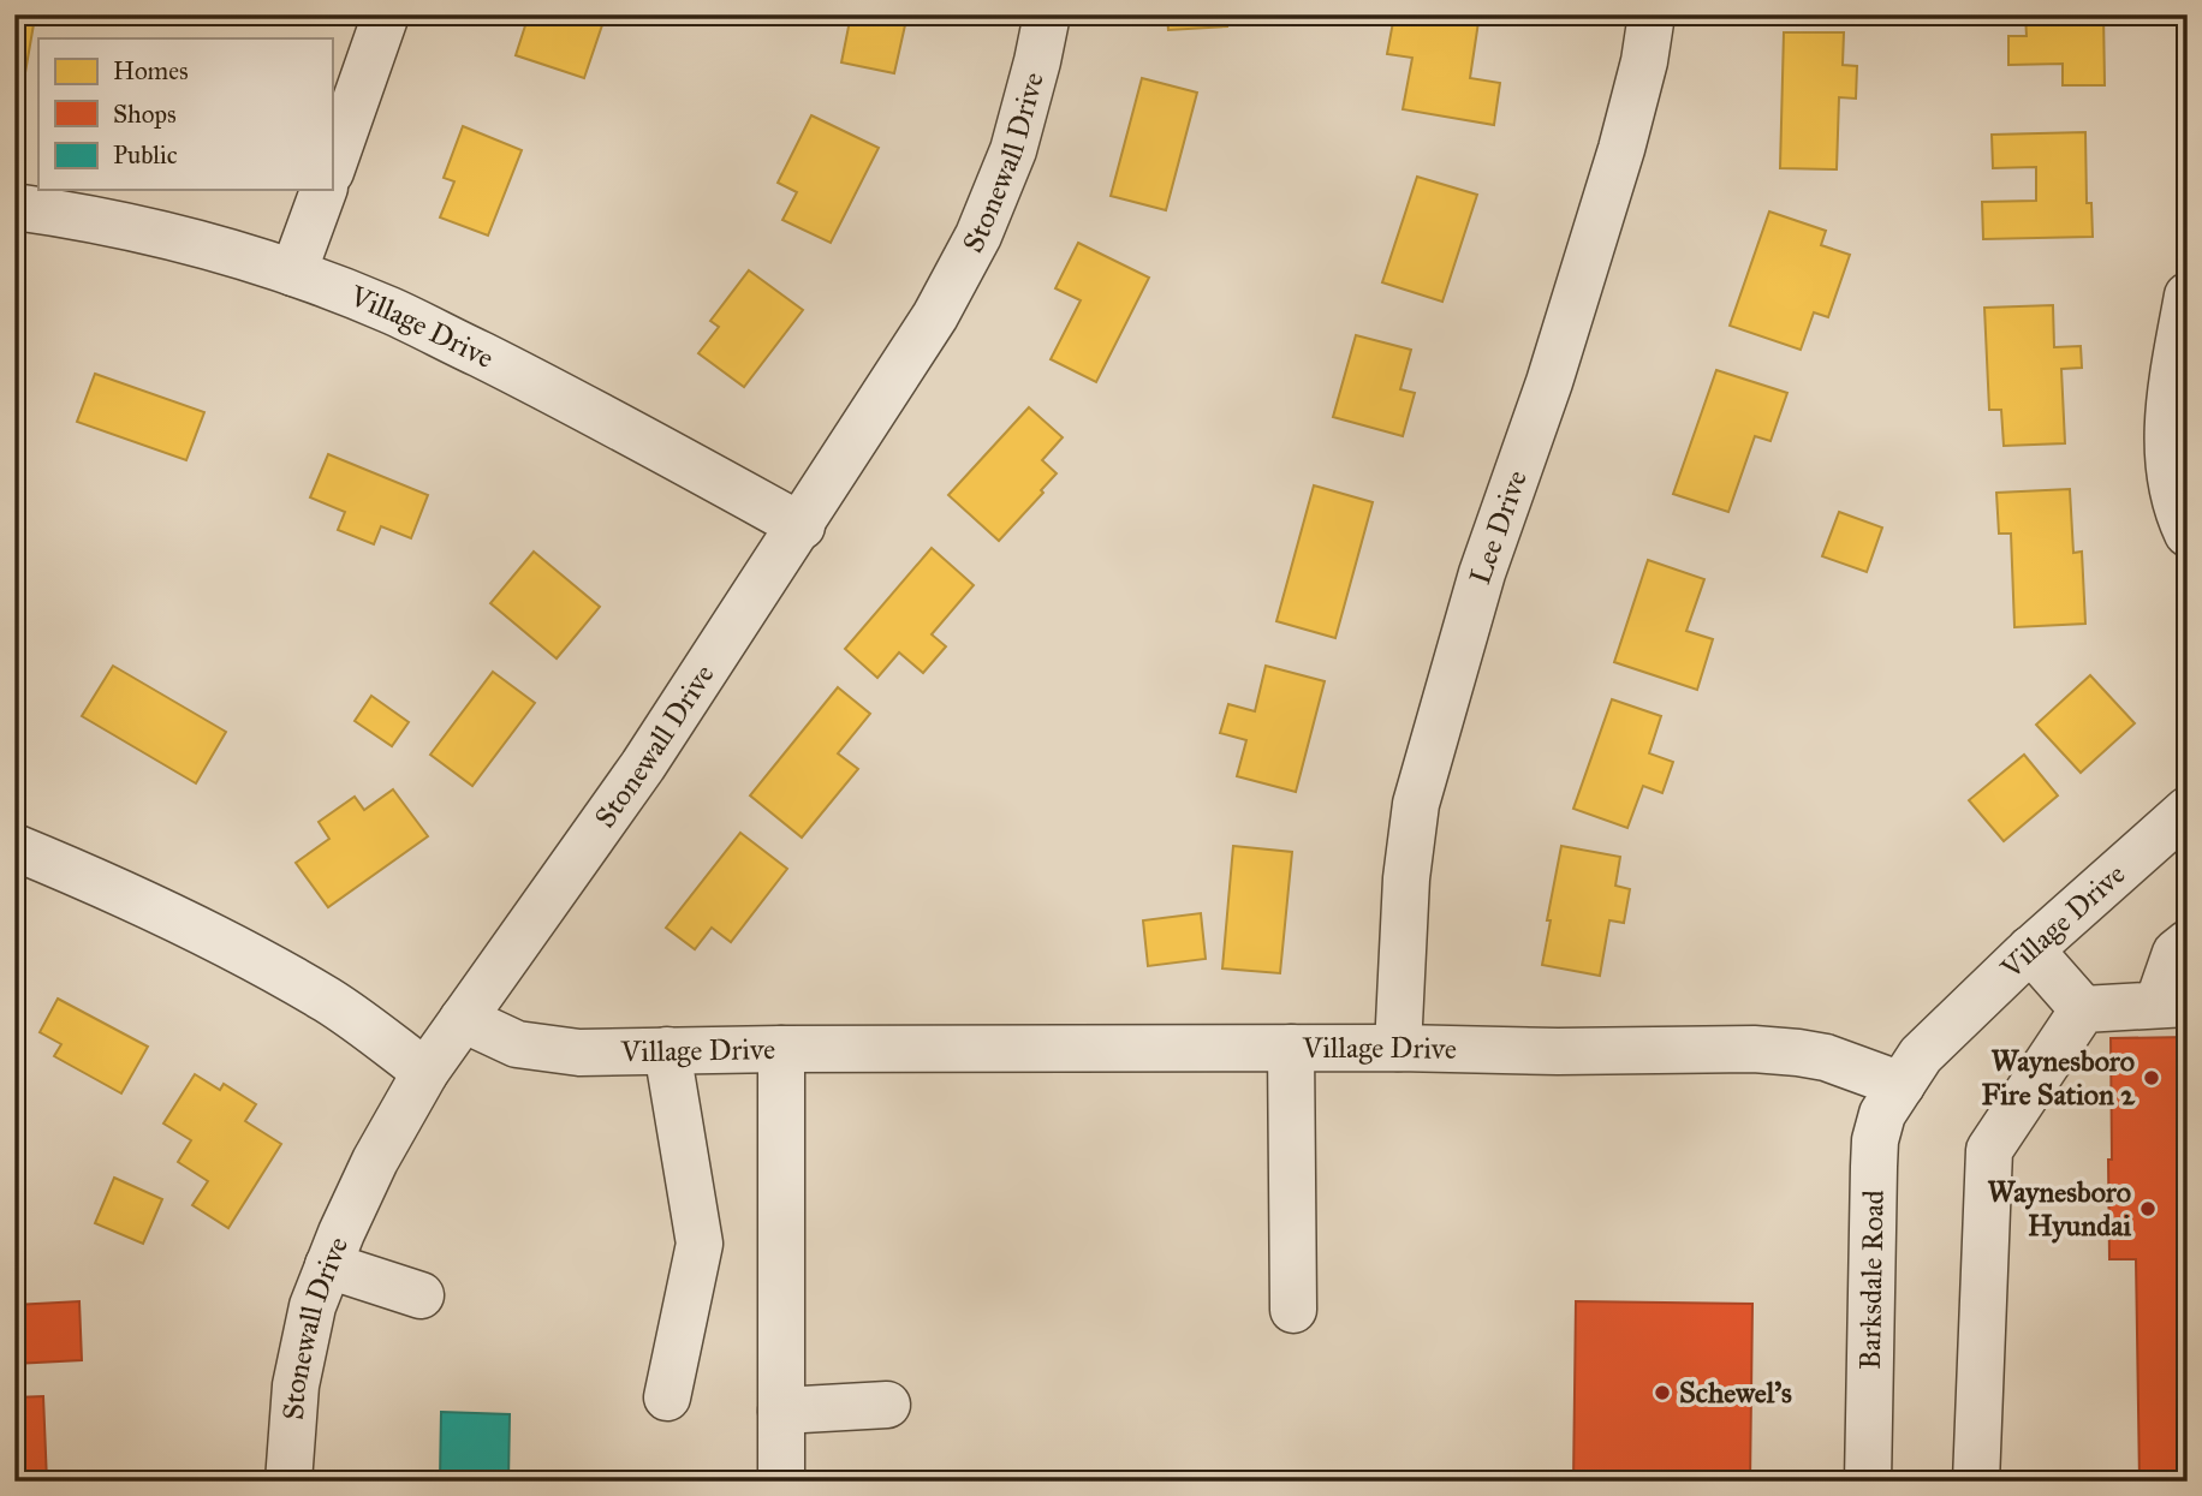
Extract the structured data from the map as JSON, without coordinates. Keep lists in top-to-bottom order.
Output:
{
  "streets": {
    "street": [
      "Stonewall Drive",
      "Village Drive",
      "Lee Drive",
      "Barksdale Road"
    ]
  },
  "crossings": [
    ["Stonewall Drive", "Village Drive"],
    ["Village Drive", "Lee Drive"],
    ["Village Drive", "Barksdale Road"]
  ],
  "places": ["Waynesboro Fire Sation 2", "Waynesboro Hyundai", "Schewel's"],
  "legend": ["Homes", "Shops", "Public"]
}
